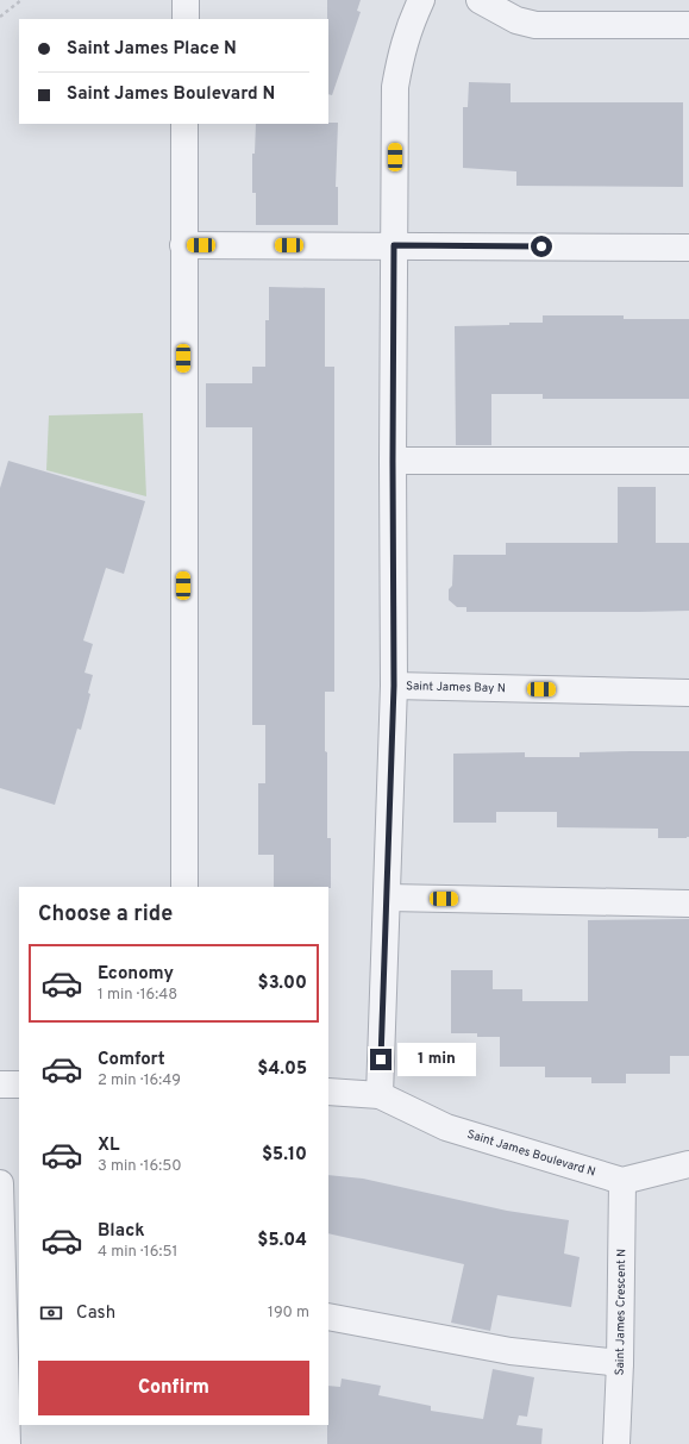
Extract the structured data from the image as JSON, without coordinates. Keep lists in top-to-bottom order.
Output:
{
  "streets": {
    "street": ["Saint James Bay N", "Saint James Boulevard N", "Saint James Crescent N"]
  },
  "crossings": [
    ["Saint James Boulevard N", "Saint James Crescent N"]
  ],
  "page": {
    "banner": ["Saint James Place N", "Saint James Boulevard N"],
    "heading": "Choose a ride",
    "list": [
      {
        "name": "Economy",
        "note": "1 min · 16:48",
        "value": "$3.00"
      },
      {
        "name": "Comfort",
        "note": "2 min · 16:49",
        "value": "$4.05"
      },
      {
        "name": "XL",
        "note": "3 min · 16:50",
        "value": "$5.10"
      },
      {
        "name": "Black",
        "note": "4 min · 16:51",
        "value": "$5.04"
      }
    ],
    "bubble": "1 min",
    "pay": ["Cash", "190 m"],
    "buttons": "Confirm"
  }
}
